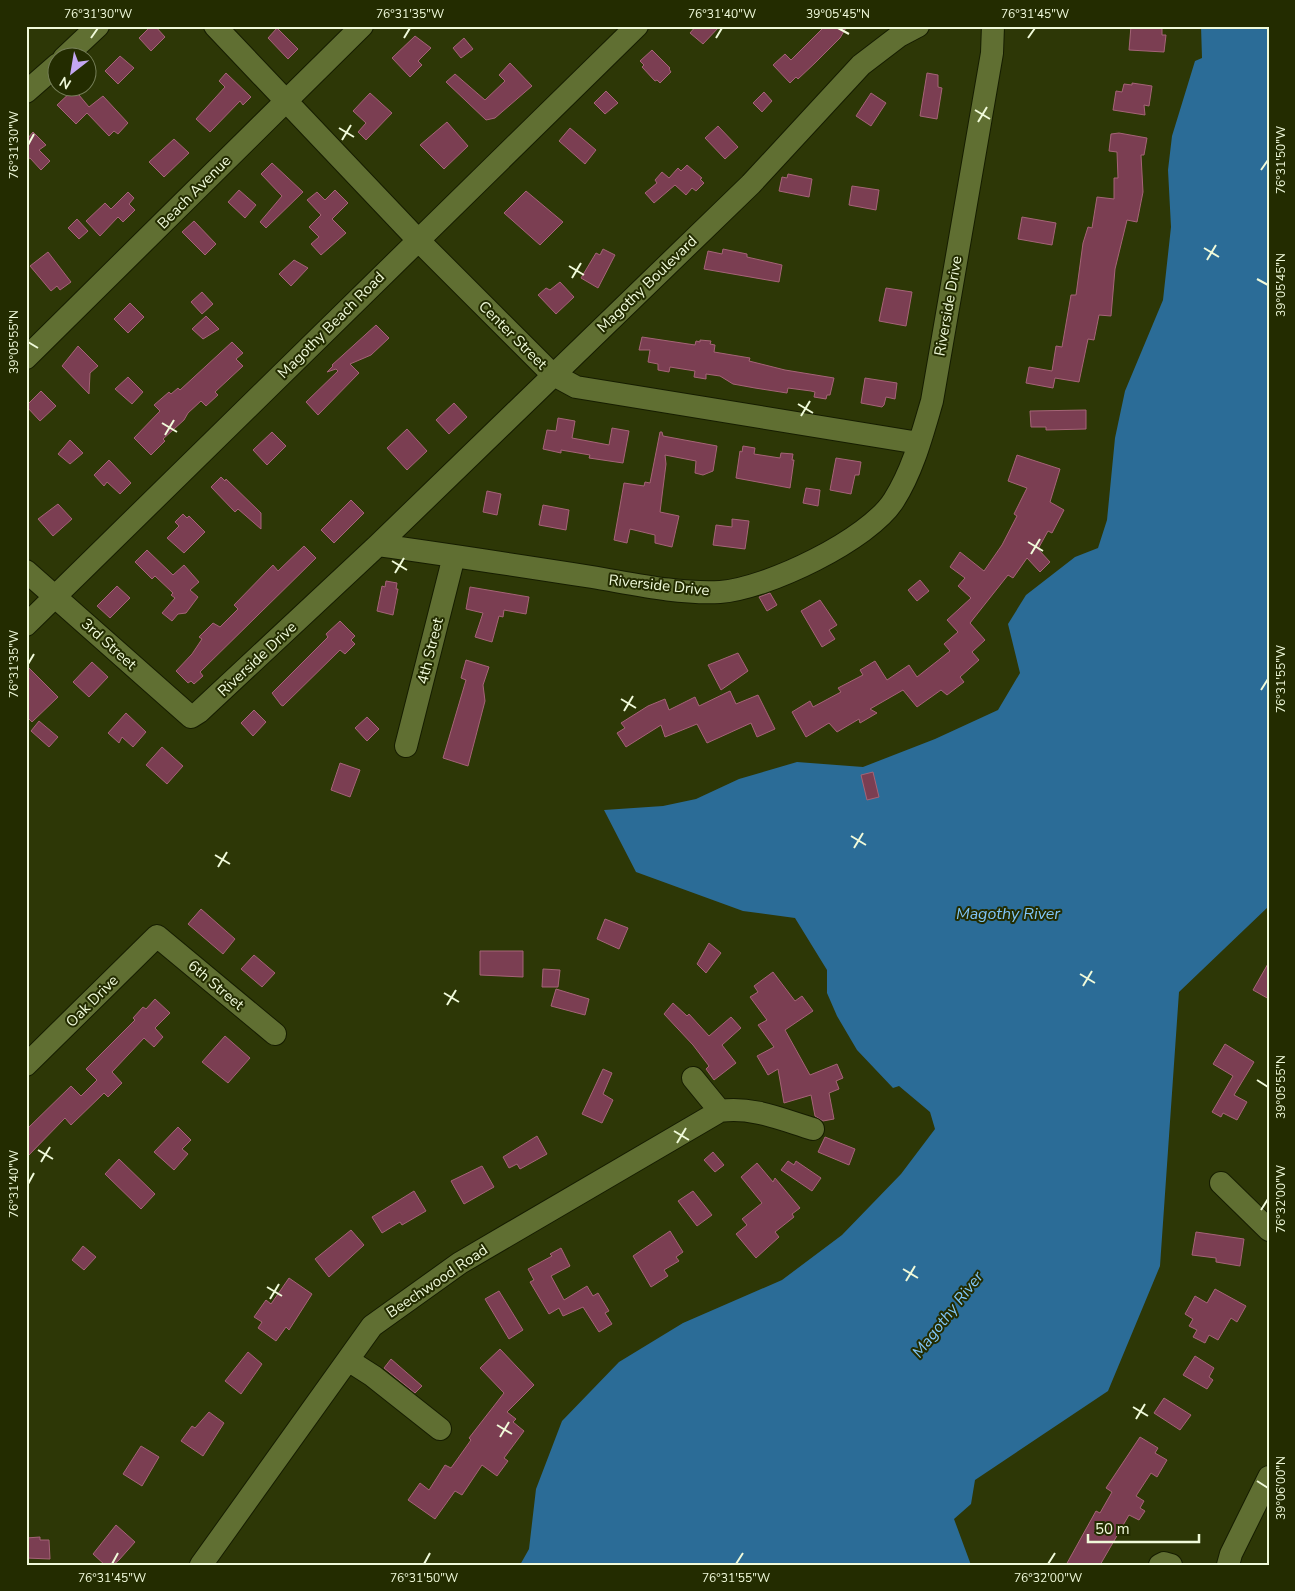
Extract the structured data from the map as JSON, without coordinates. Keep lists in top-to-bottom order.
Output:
{
  "streets": {
    "street": [
      "Beach Avenue",
      "Magothy Boulevard",
      "Riverside Drive",
      "Magothy Beach Road",
      "Center Street",
      "3rd Street",
      "4th Street",
      "6th Street",
      "Oak Drive",
      "Beechwood Road"
    ]
  },
  "crossings": [
    ["Beach Avenue", "Center Street"],
    ["Magothy Boulevard", "Riverside Drive"],
    ["Magothy Boulevard", "Center Street"],
    ["Riverside Drive", "Center Street"],
    ["Riverside Drive", "3rd Street"],
    ["Riverside Drive", "4th Street"],
    ["Magothy Beach Road", "Center Street"],
    ["Magothy Beach Road", "3rd Street"],
    ["6th Street", "Oak Drive"]
  ],
  "water": ["Magothy River"],
  "scale_bar": "50 m",
  "north": "bottom left",
  "coordinates": [
    "76°31'30\"W",
    "76°31'35\"W",
    "76°31'40\"W",
    "39°05'45\"N",
    "76°31'45\"W",
    "76°31'50\"W",
    "39°05'55\"N",
    "76°31'55\"W",
    "76°32'00\"W",
    "39°06'00\"N"
  ]
}
